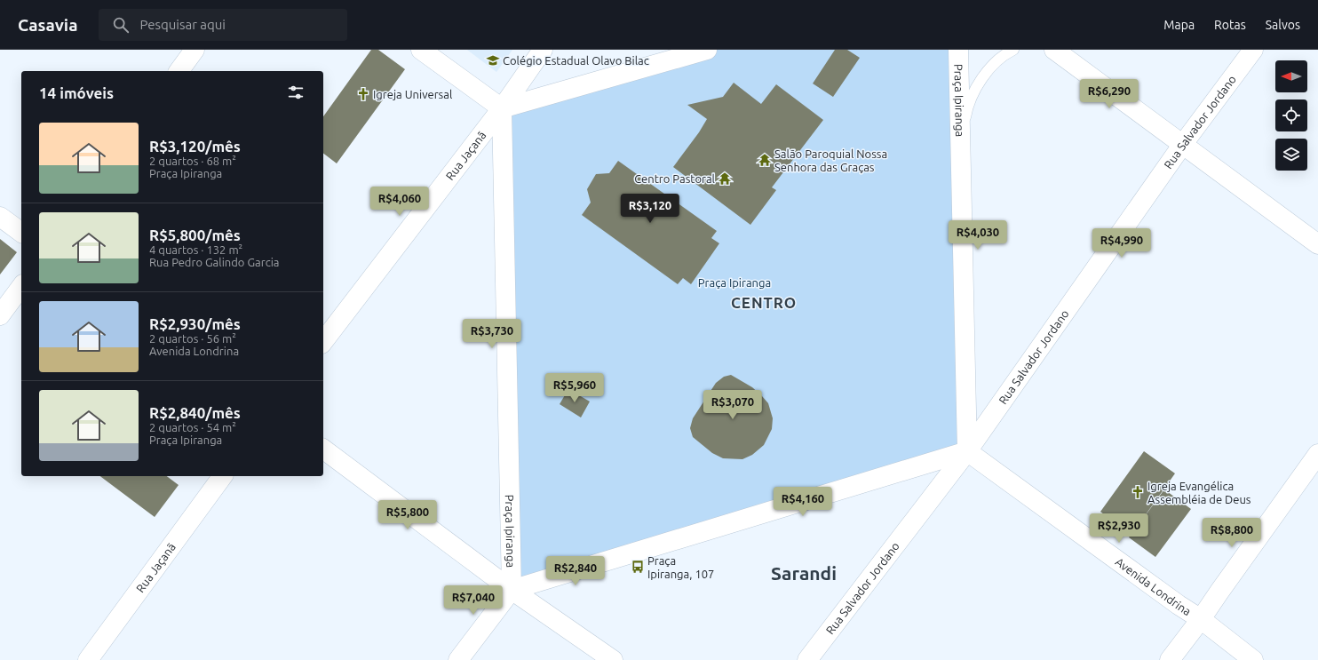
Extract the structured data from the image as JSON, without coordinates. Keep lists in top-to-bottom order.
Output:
{
  "streets": {
    "street": [
      "Praça Ipiranga",
      "Rua Salvador Jordano",
      "Rua Jaçanã",
      "Avenida Londrina"
    ]
  },
  "crossings": [
    ["Praça Ipiranga", "Rua Salvador Jordano"],
    ["Praça Ipiranga", "Rua Jaçanã"],
    ["Praça Ipiranga", "Avenida Londrina"],
    ["Rua Salvador Jordano", "Avenida Londrina"]
  ],
  "districts": ["CENTRO", "Sarandi"],
  "parks": ["Praça Ipiranga"],
  "places": {
    "school or university": ["Colégio Estadual Olavo Bilac"],
    "church": ["Igreja Universal", "Igreja Evangélica Assembléia de Deus"],
    "temple": ["Salão Paroquial Nossa Senhora das Graças", "Centro Pastoral"],
    "bus stop": ["Praça Ipiranga, 107"]
  },
  "north": "left",
  "page": {
    "header": "Casavia",
    "search": "Pesquisar aqui",
    "nav": ["Mapa", "Rotas", "Salvos"],
    "heading": "14 imóveis",
    "price": [
      "R$6,290",
      "R$4,060",
      "R$3,120",
      "R$4,030",
      "R$4,990",
      "R$3,730",
      "R$5,960",
      "R$3,070",
      "R$4,160",
      "R$5,800",
      "R$2,930",
      "R$8,800",
      "R$2,840",
      "R$7,040"
    ],
    "list": [
      {
        "name": "R$3,120/mês",
        "note": "2 quartos · 68 m² · Praça Ipiranga"
      },
      {
        "name": "R$5,800/mês",
        "note": "4 quartos · 132 m² · Rua Pedro Galindo Garcia"
      },
      {
        "name": "R$2,930/mês",
        "note": "2 quartos · 56 m² · Avenida Londrina"
      },
      {
        "name": "R$2,840/mês",
        "note": "2 quartos · 54 m² · Praça Ipiranga"
      }
    ]
  }
}
